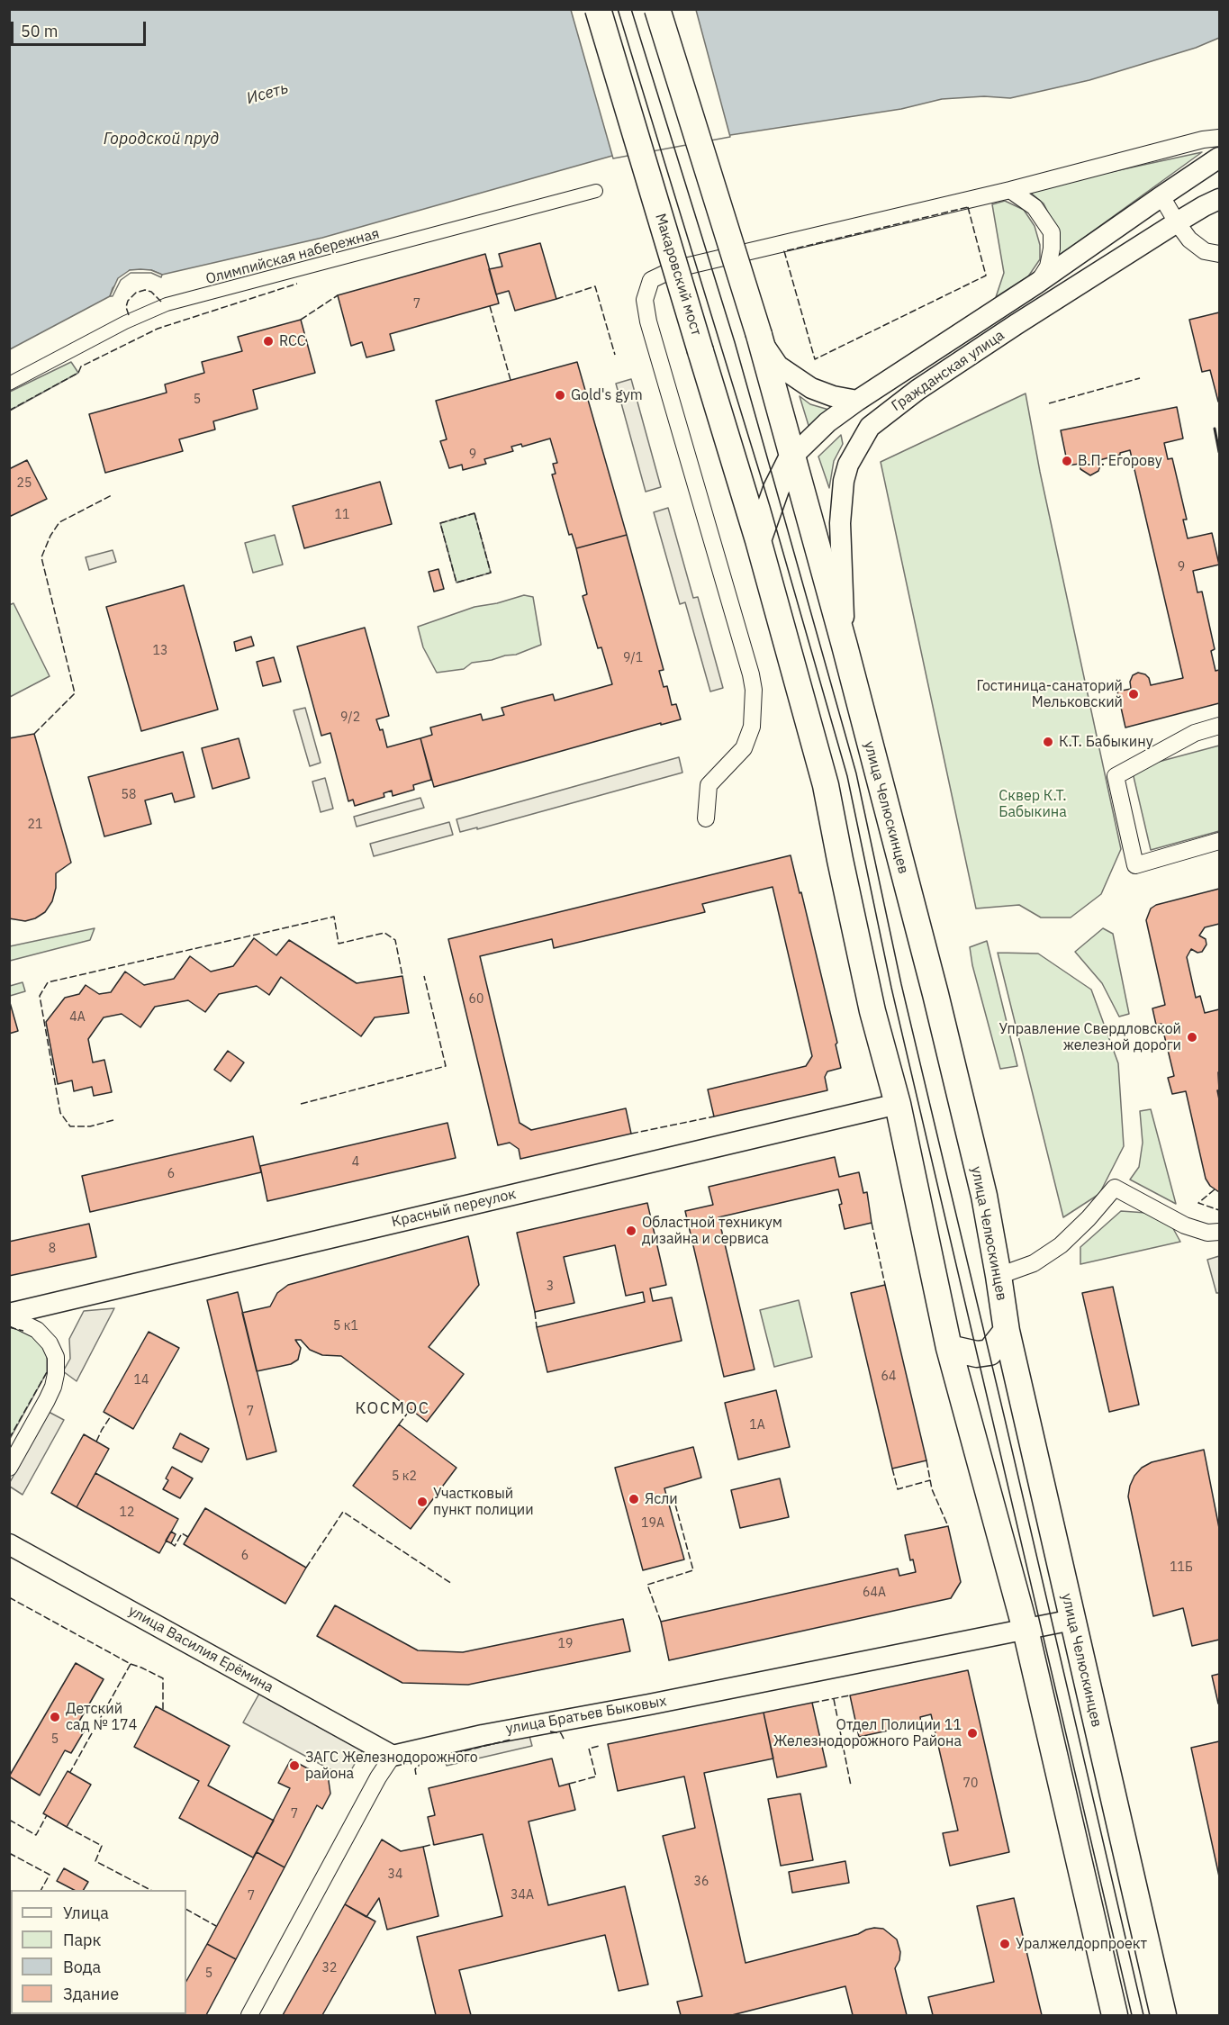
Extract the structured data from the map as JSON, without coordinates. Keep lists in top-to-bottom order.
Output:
{
  "streets": {
    "main road": ["Макаровский мост", "Гражданская улица", "улица Челюскинцев"],
    "street": [
      "Олимпийская набережная",
      "Красный переулок",
      "улица Василия Ерёмина",
      "улица Братьев Быковых"
    ]
  },
  "crossings": [
    ["Макаровский мост", "Гражданская улица"],
    ["Гражданская улица", "улица Челюскинцев"],
    ["улица Челюскинцев", "улица Братьев Быковых"],
    ["улица Василия Ерёмина", "улица Братьев Быковых"]
  ],
  "districts": ["КОСМОС"],
  "water": ["Исеть", "Городской пруд"],
  "parks": ["Сквер К.Т. Бабыкина"],
  "places": [
    "RCC",
    "Gold's gym",
    "В.П. Егорову",
    "Гостиница-санаторий Мельковский",
    "К.Т. Бабыкину",
    "Управление Свердловской железной дороги",
    "Областной техникум дизайна и сервиса",
    "Ясли",
    "Участковый пункт полиции",
    "Детский сад № 174",
    "Отдел Полиции 11 Железнодорожного Района",
    "ЗАГС Железнодорожного района",
    "Уралжелдорпроект"
  ],
  "house_numbers": [
    "7",
    "5",
    "9",
    "25",
    "11",
    "9",
    "13",
    "9/1",
    "9/2",
    "58",
    "21",
    "60",
    "4А",
    "4",
    "6",
    "8",
    "3",
    "5 к1",
    "64",
    "14",
    "7",
    "1А",
    "5 к2",
    "12",
    "19А",
    "6",
    "11Б",
    "64А",
    "19",
    "5",
    "70",
    "7",
    "34",
    "36",
    "34А",
    "7",
    "32",
    "5"
  ],
  "legend": [
    "Улица",
    "Парк",
    "Вода",
    "Здание"
  ],
  "scale_bar": "50 m"
}
